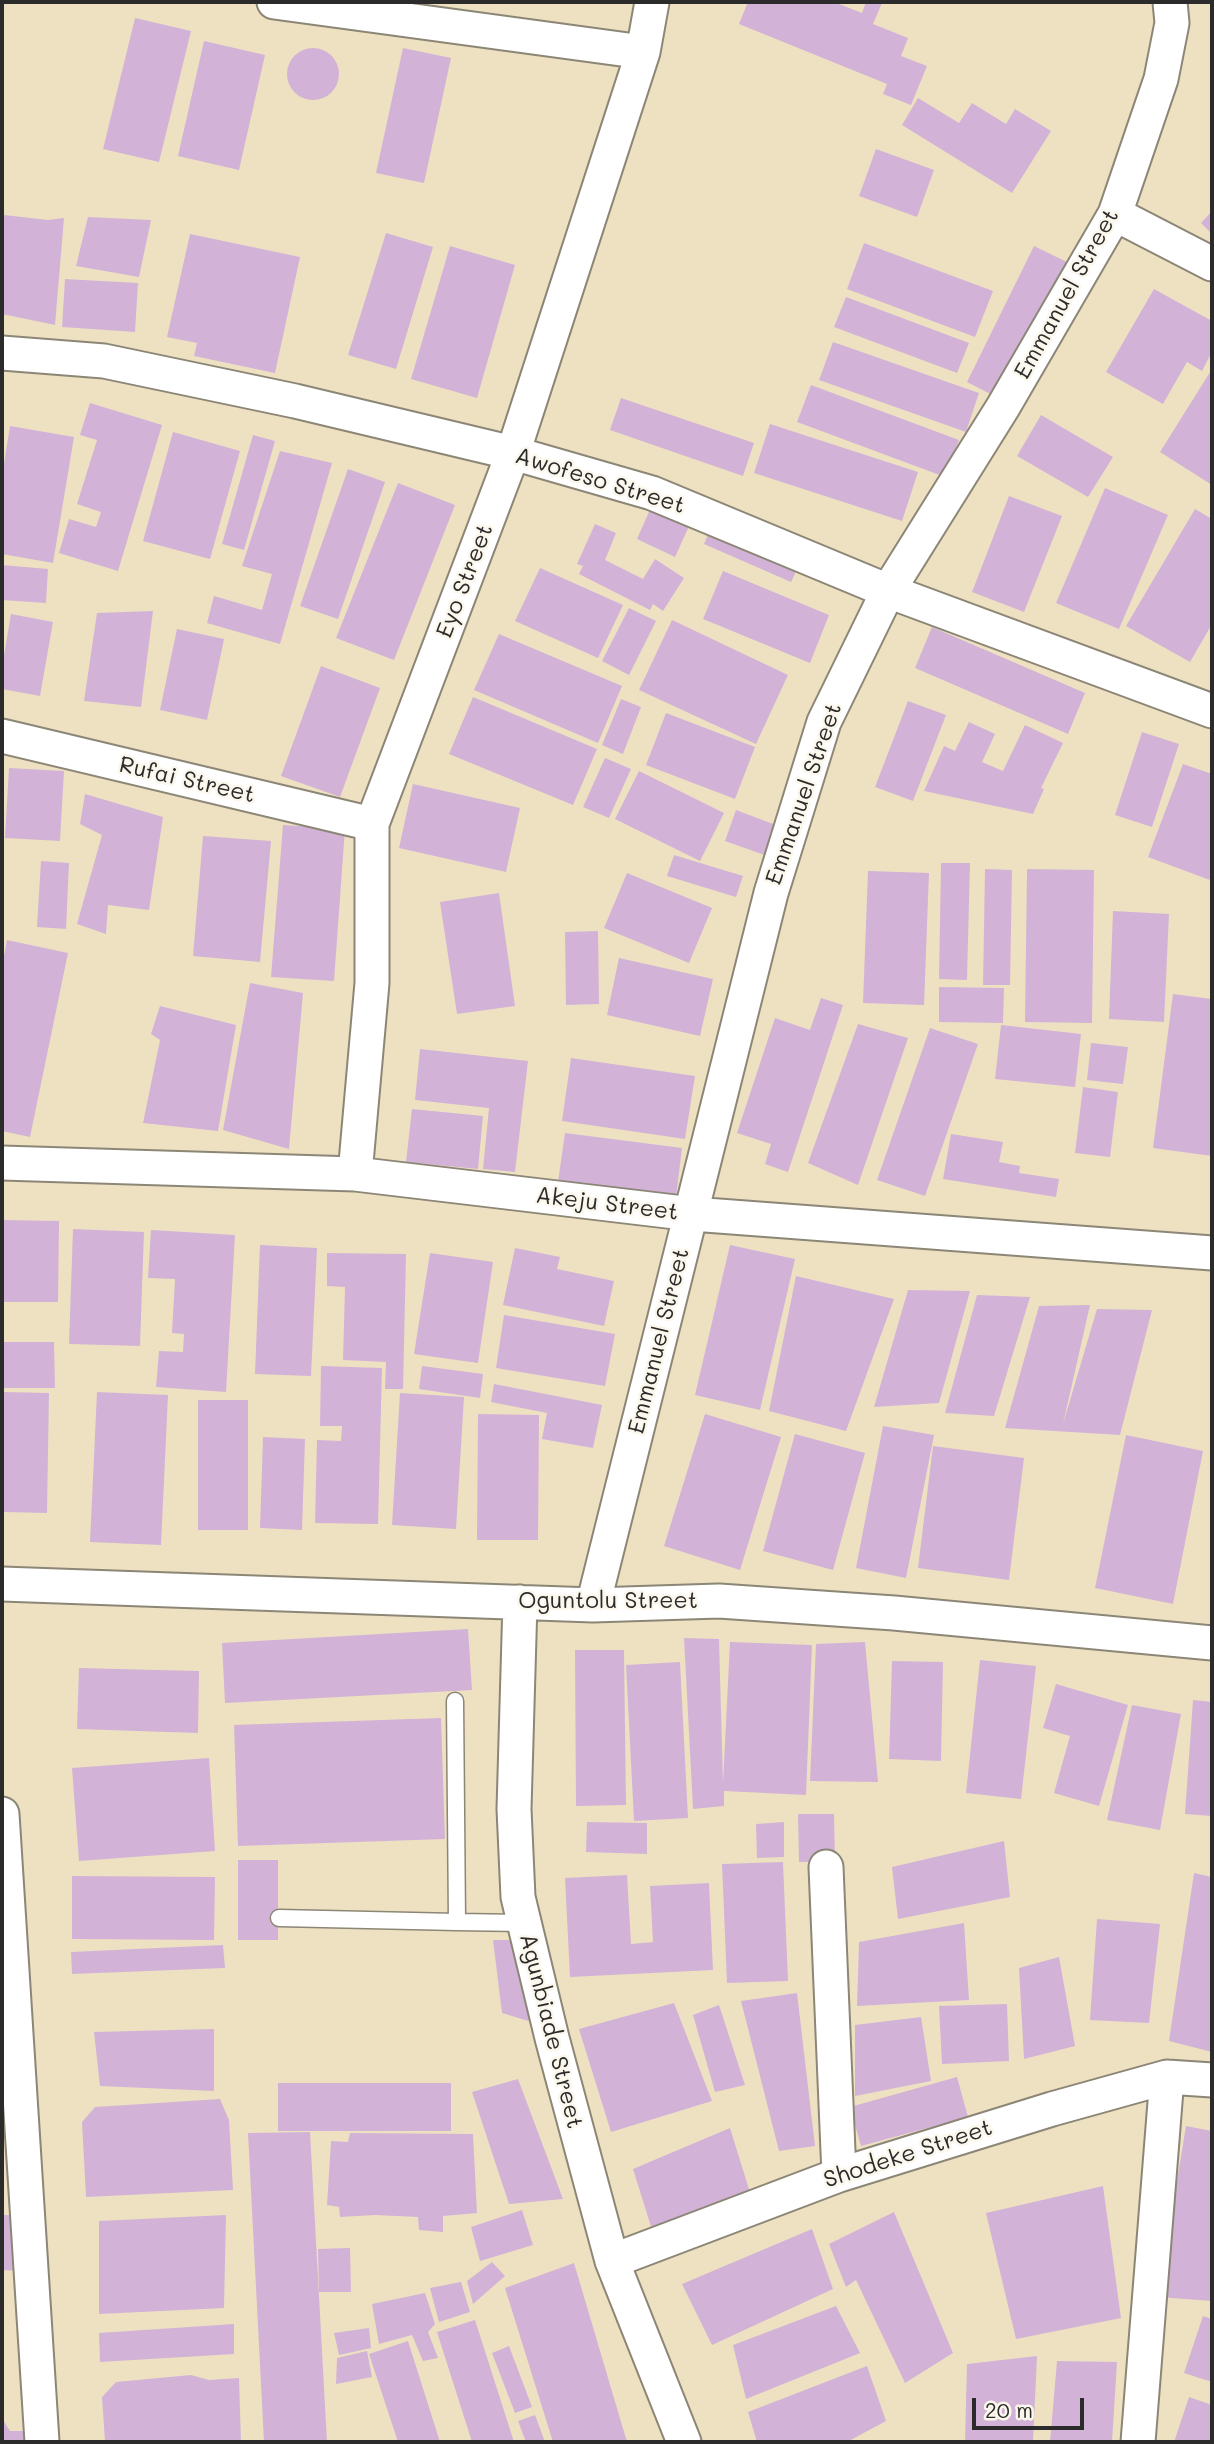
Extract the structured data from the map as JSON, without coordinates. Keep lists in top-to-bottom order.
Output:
{
  "streets": {
    "street": [
      "Emmanuel Street",
      "Awofeso Street",
      "Eyo Street",
      "Rufai Street",
      "Akeju Street",
      "Oguntolu Street",
      "Agunbiade Street",
      "Shodeke Street"
    ]
  },
  "crossings": [
    ["Emmanuel Street", "Awofeso Street"],
    ["Emmanuel Street", "Akeju Street"],
    ["Emmanuel Street", "Oguntolu Street"],
    ["Awofeso Street", "Eyo Street"],
    ["Eyo Street", "Rufai Street"],
    ["Eyo Street", "Akeju Street"],
    ["Oguntolu Street", "Agunbiade Street"],
    ["Agunbiade Street", "Shodeke Street"]
  ],
  "scale_bar": "20 m"
}
